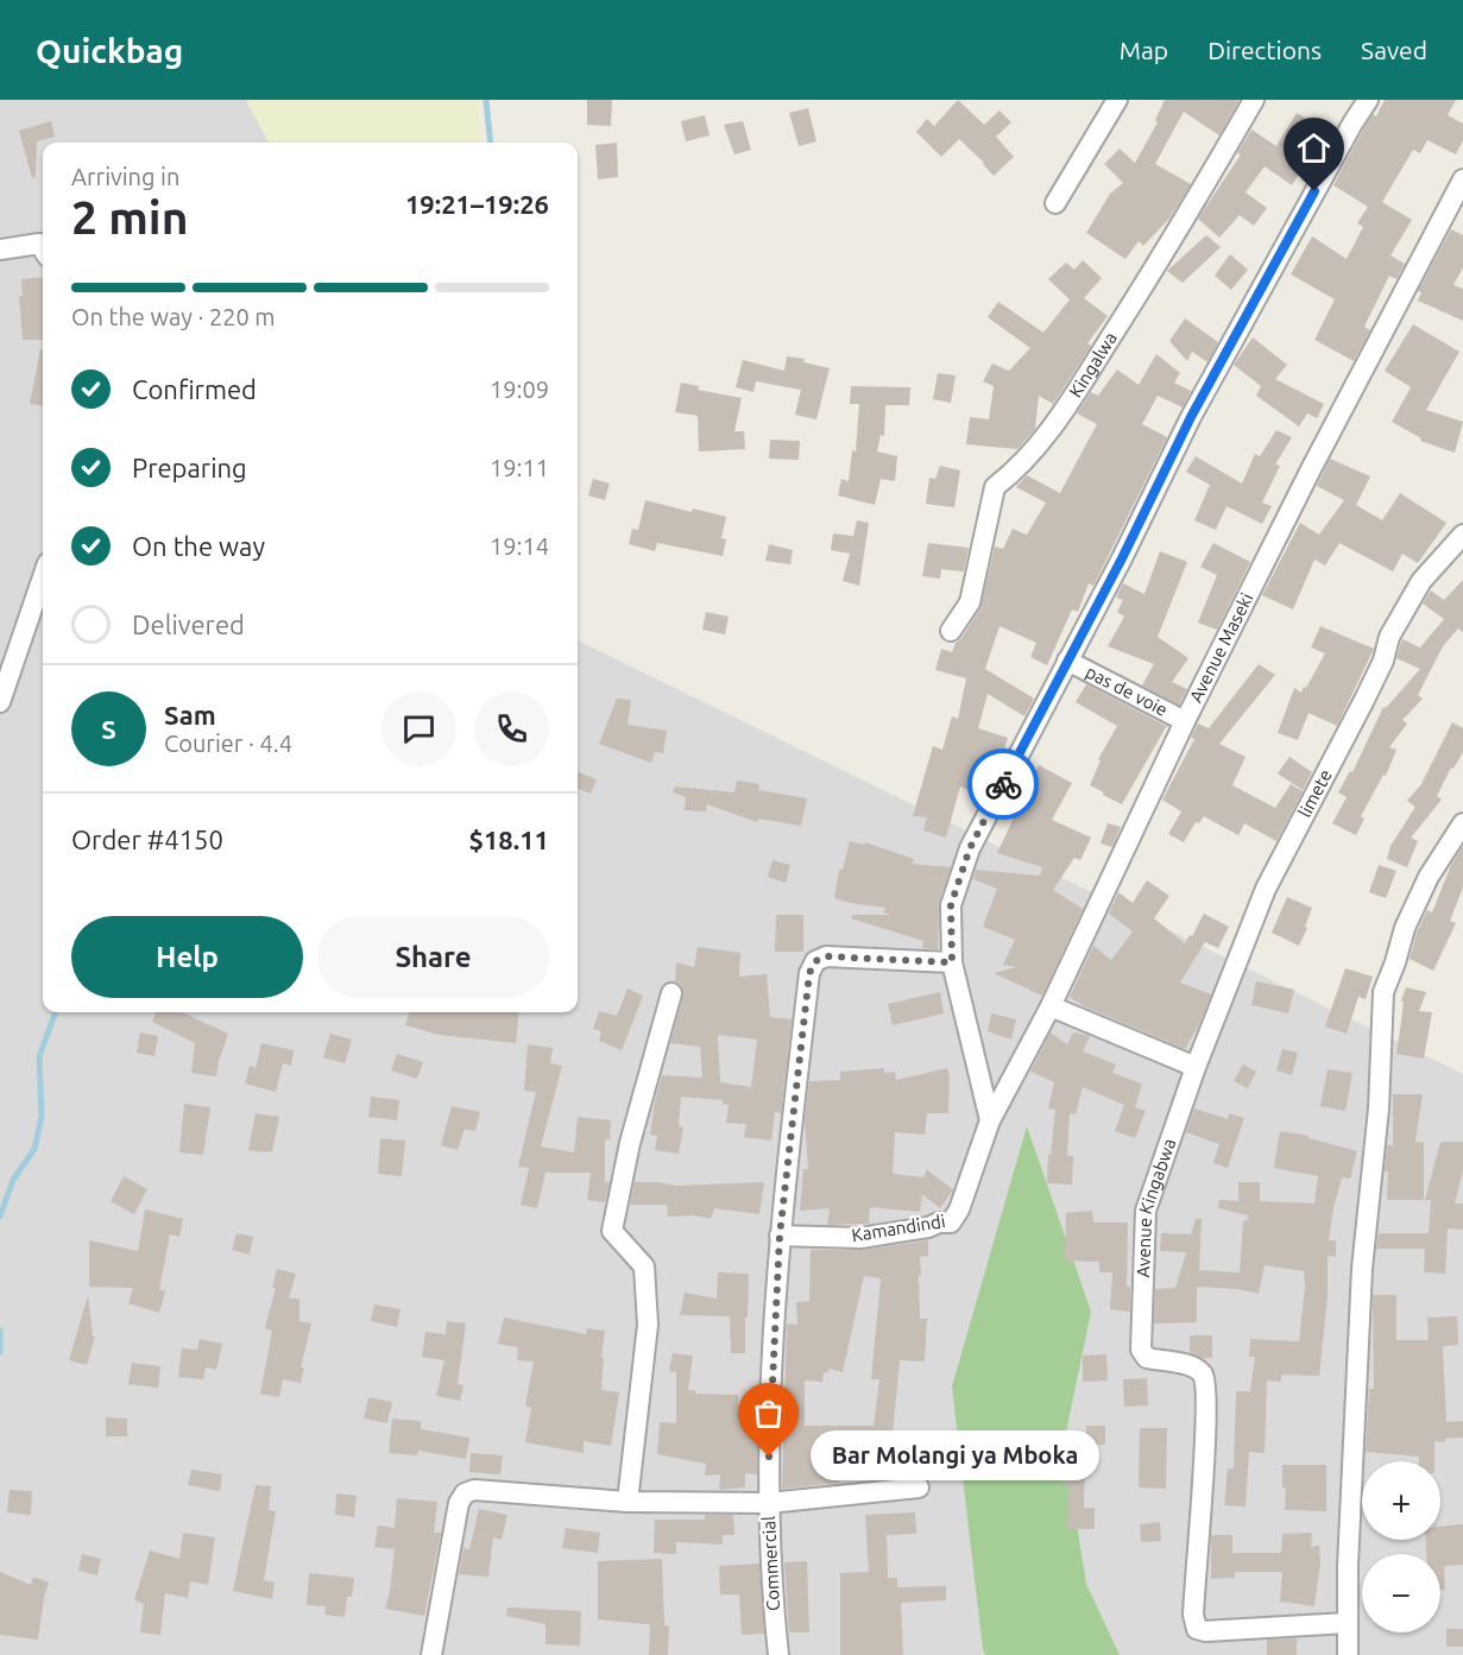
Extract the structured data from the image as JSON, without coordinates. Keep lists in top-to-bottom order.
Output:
{
  "streets": {
    "street": [
      "Kingalwa",
      "Avenue Maseki",
      "pas de voie",
      "limete",
      "Avenue Kingabwa",
      "Kamandindi",
      "Commercial"
    ]
  },
  "crossings": [
    ["Avenue Maseki", "pas de voie"],
    ["Avenue Maseki", "Kamandindi"],
    ["limete", "Avenue Kingabwa"],
    ["Kamandindi", "Commercial"]
  ],
  "places": ["Bar Molangi ya Mboka"],
  "page": {
    "header": "Quickbag",
    "nav": ["Map", "Directions", "Saved"],
    "heading": ["2 min", "Arriving in", "19:21–19:26"],
    "panel": [
      "Sam",
      "Courier · 4.4",
      "Order #4150",
      "$18.11"
    ],
    "bar": "On the way · 220 m",
    "list": [
      ["Confirmed", "19:09"],
      ["Preparing", "19:11"],
      ["On the way", "19:14"],
      "Delivered"
    ],
    "round": "S",
    "buttons": ["Help", "Share"],
    "bubble": "Bar Molangi ya Mboka",
    "map_buttons": ["+", "−"]
  }
}
